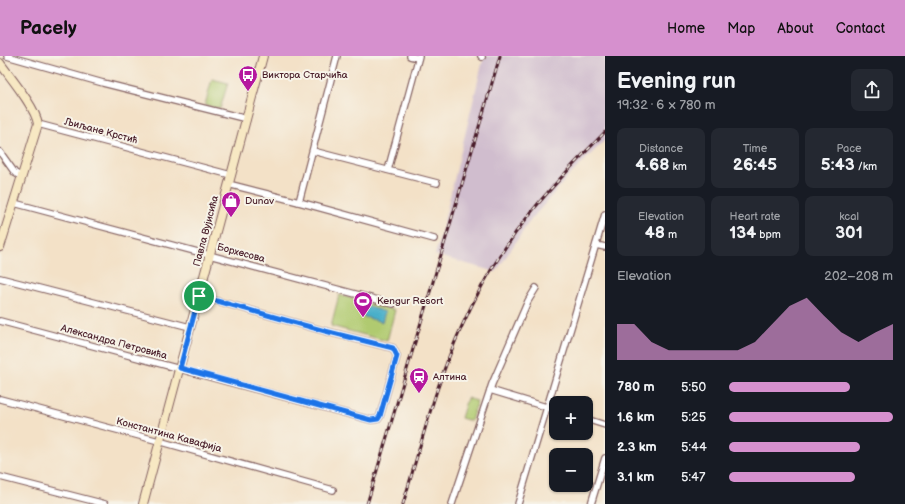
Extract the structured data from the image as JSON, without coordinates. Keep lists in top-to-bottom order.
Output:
{
  "streets": {
    "street": [
      "Љиљане Крстић",
      "Павла Вујисића",
      "Борхесова",
      "Александра Петровића",
      "Константина Кавафија"
    ]
  },
  "crossings": [
    ["Љиљане Крстић", "Павла Вујисића"],
    ["Павла Вујисића", "Борхесова"],
    ["Павла Вујисића", "Александра Петровића"],
    ["Павла Вујисића", "Константина Кавафија"]
  ],
  "places": {
    "bus stop": ["Виктора Старчића"],
    "shop": ["Dunav"],
    "sports": ["Kengur Resort"],
    "station": ["Алтина"]
  },
  "page": {
    "header": "Pacely",
    "nav": [
      "Home",
      "Map",
      "About",
      "Contact"
    ],
    "heading": ["Evening run", "19:32 · 6 × 780 m"],
    "stats": [
      ["Distance", "4.68 km"],
      ["Time", "26:45"],
      ["Pace", "5:43 /km"],
      ["Elevation", "48 m"],
      ["Heart rate", "134 bpm"],
      ["kcal", "301"]
    ],
    "chart": ["Elevation", "202–208 m"],
    "list": [
      {
        "name": "780 m",
        "note": "5:50"
      },
      {
        "name": "1.6 km",
        "note": "5:25"
      },
      {
        "name": "2.3 km",
        "note": "5:44"
      },
      {
        "name": "3.1 km",
        "note": "5:47"
      }
    ],
    "map_buttons": ["+", "−"]
  }
}
